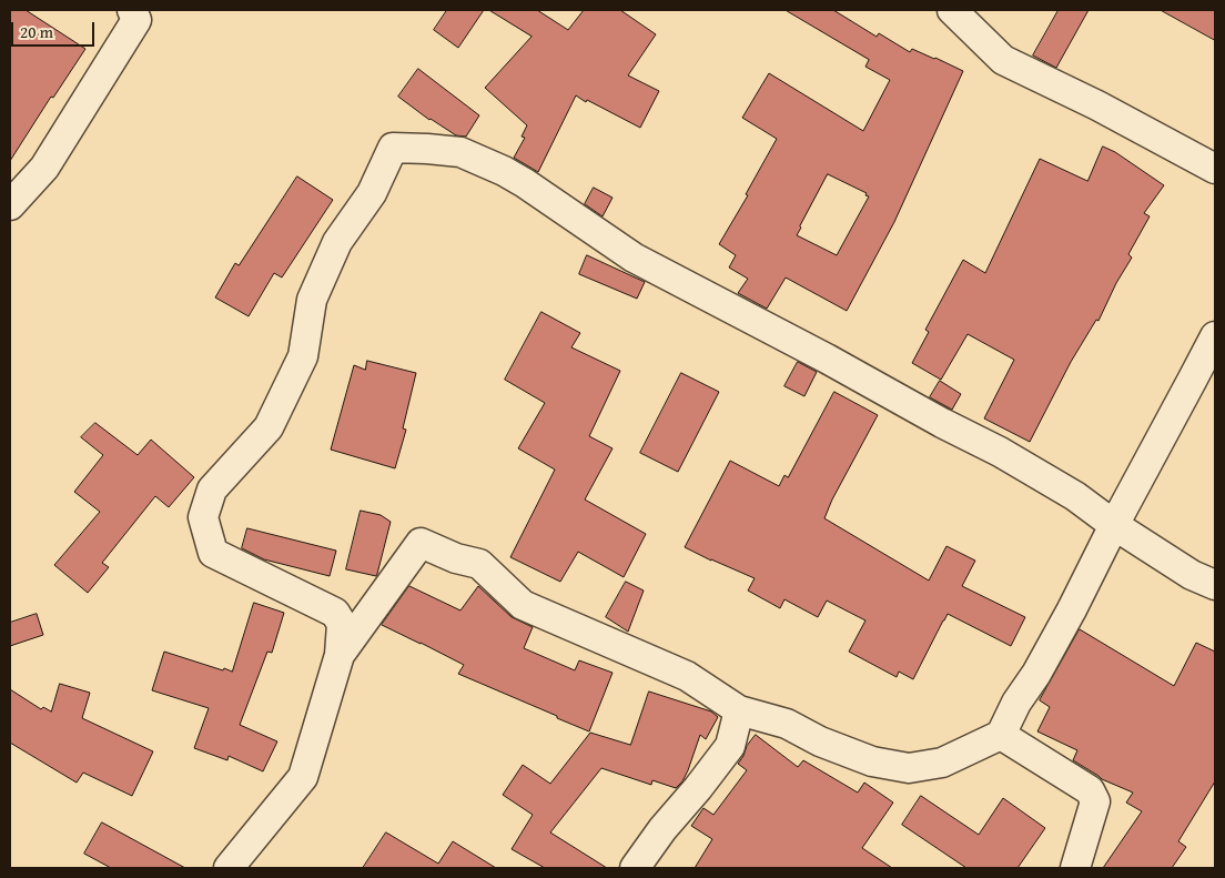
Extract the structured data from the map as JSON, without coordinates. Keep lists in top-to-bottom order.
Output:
{
  "scale_bar": "20 m"
}
